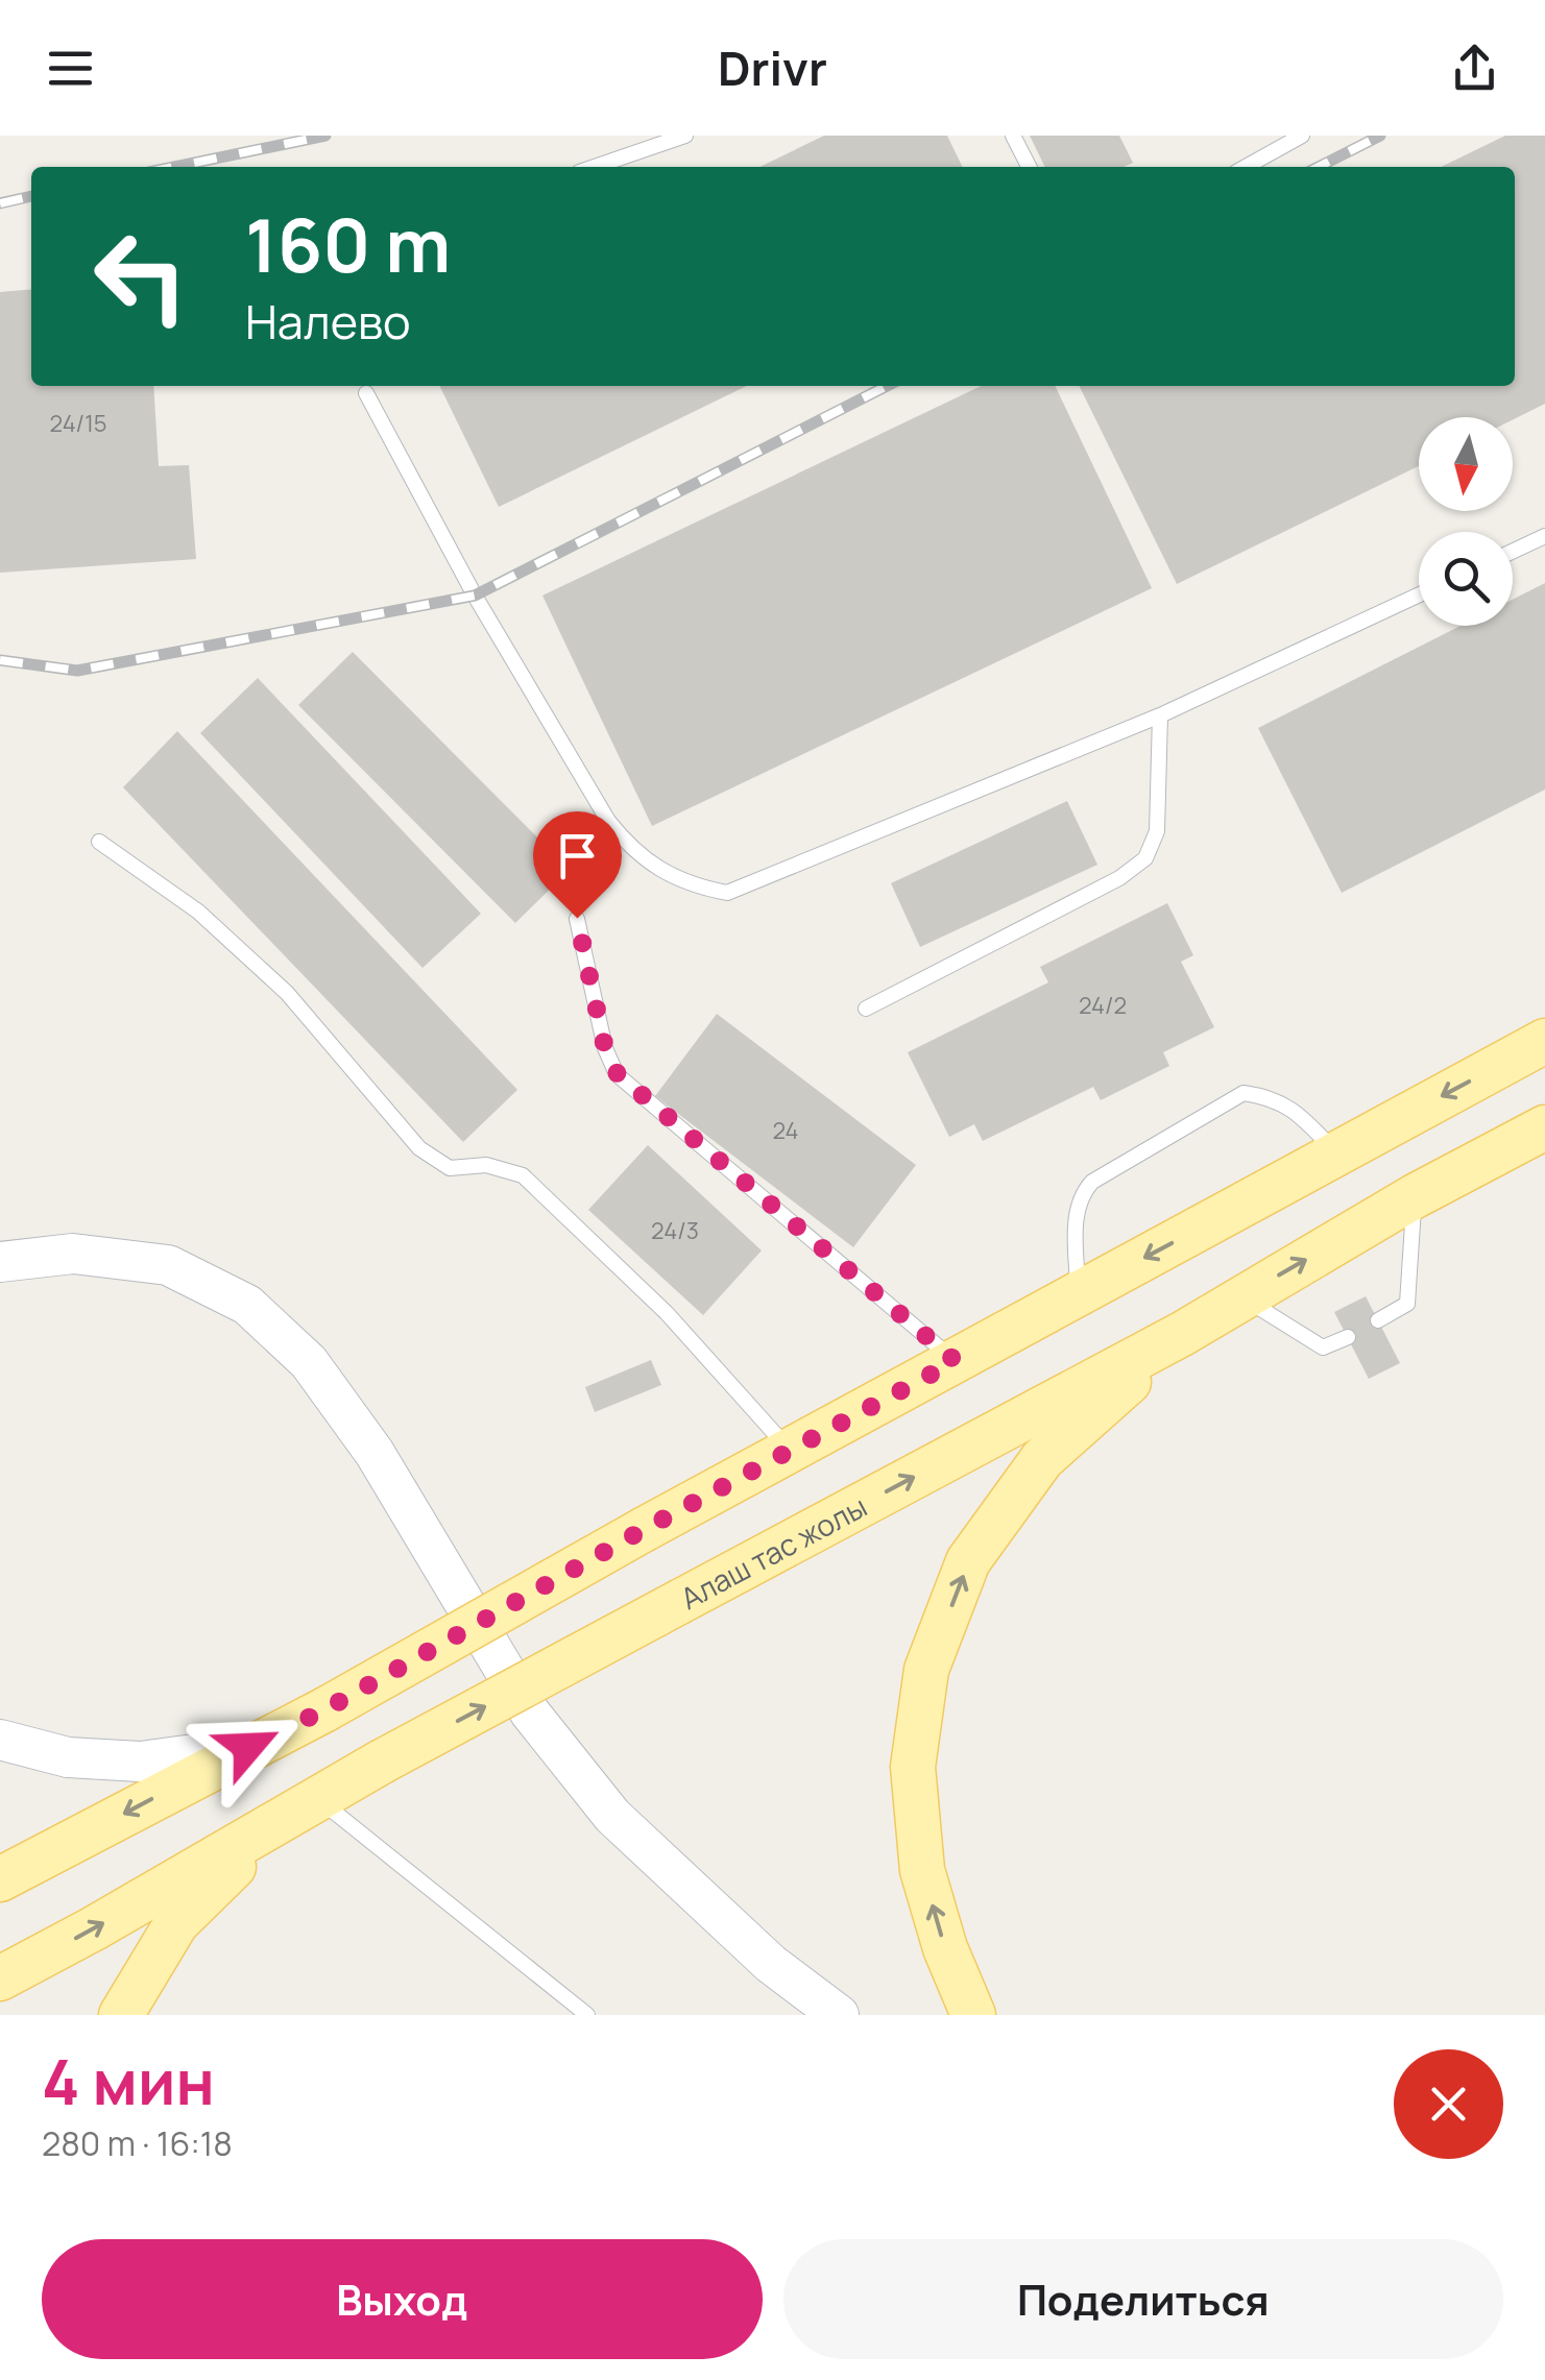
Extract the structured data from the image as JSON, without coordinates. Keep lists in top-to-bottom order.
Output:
{
  "streets": {
    "main road": ["Алаш тас жолы"]
  },
  "house_numbers": [
    "24/15",
    "24/2",
    "24",
    "24/3"
  ],
  "north": "bottom",
  "page": {
    "header": "Drivr",
    "turn": ["160 m", "Налево"],
    "heading": ["4 мин", "280 m · 16:18"],
    "buttons": ["Выход", "Поделиться"]
  }
}
